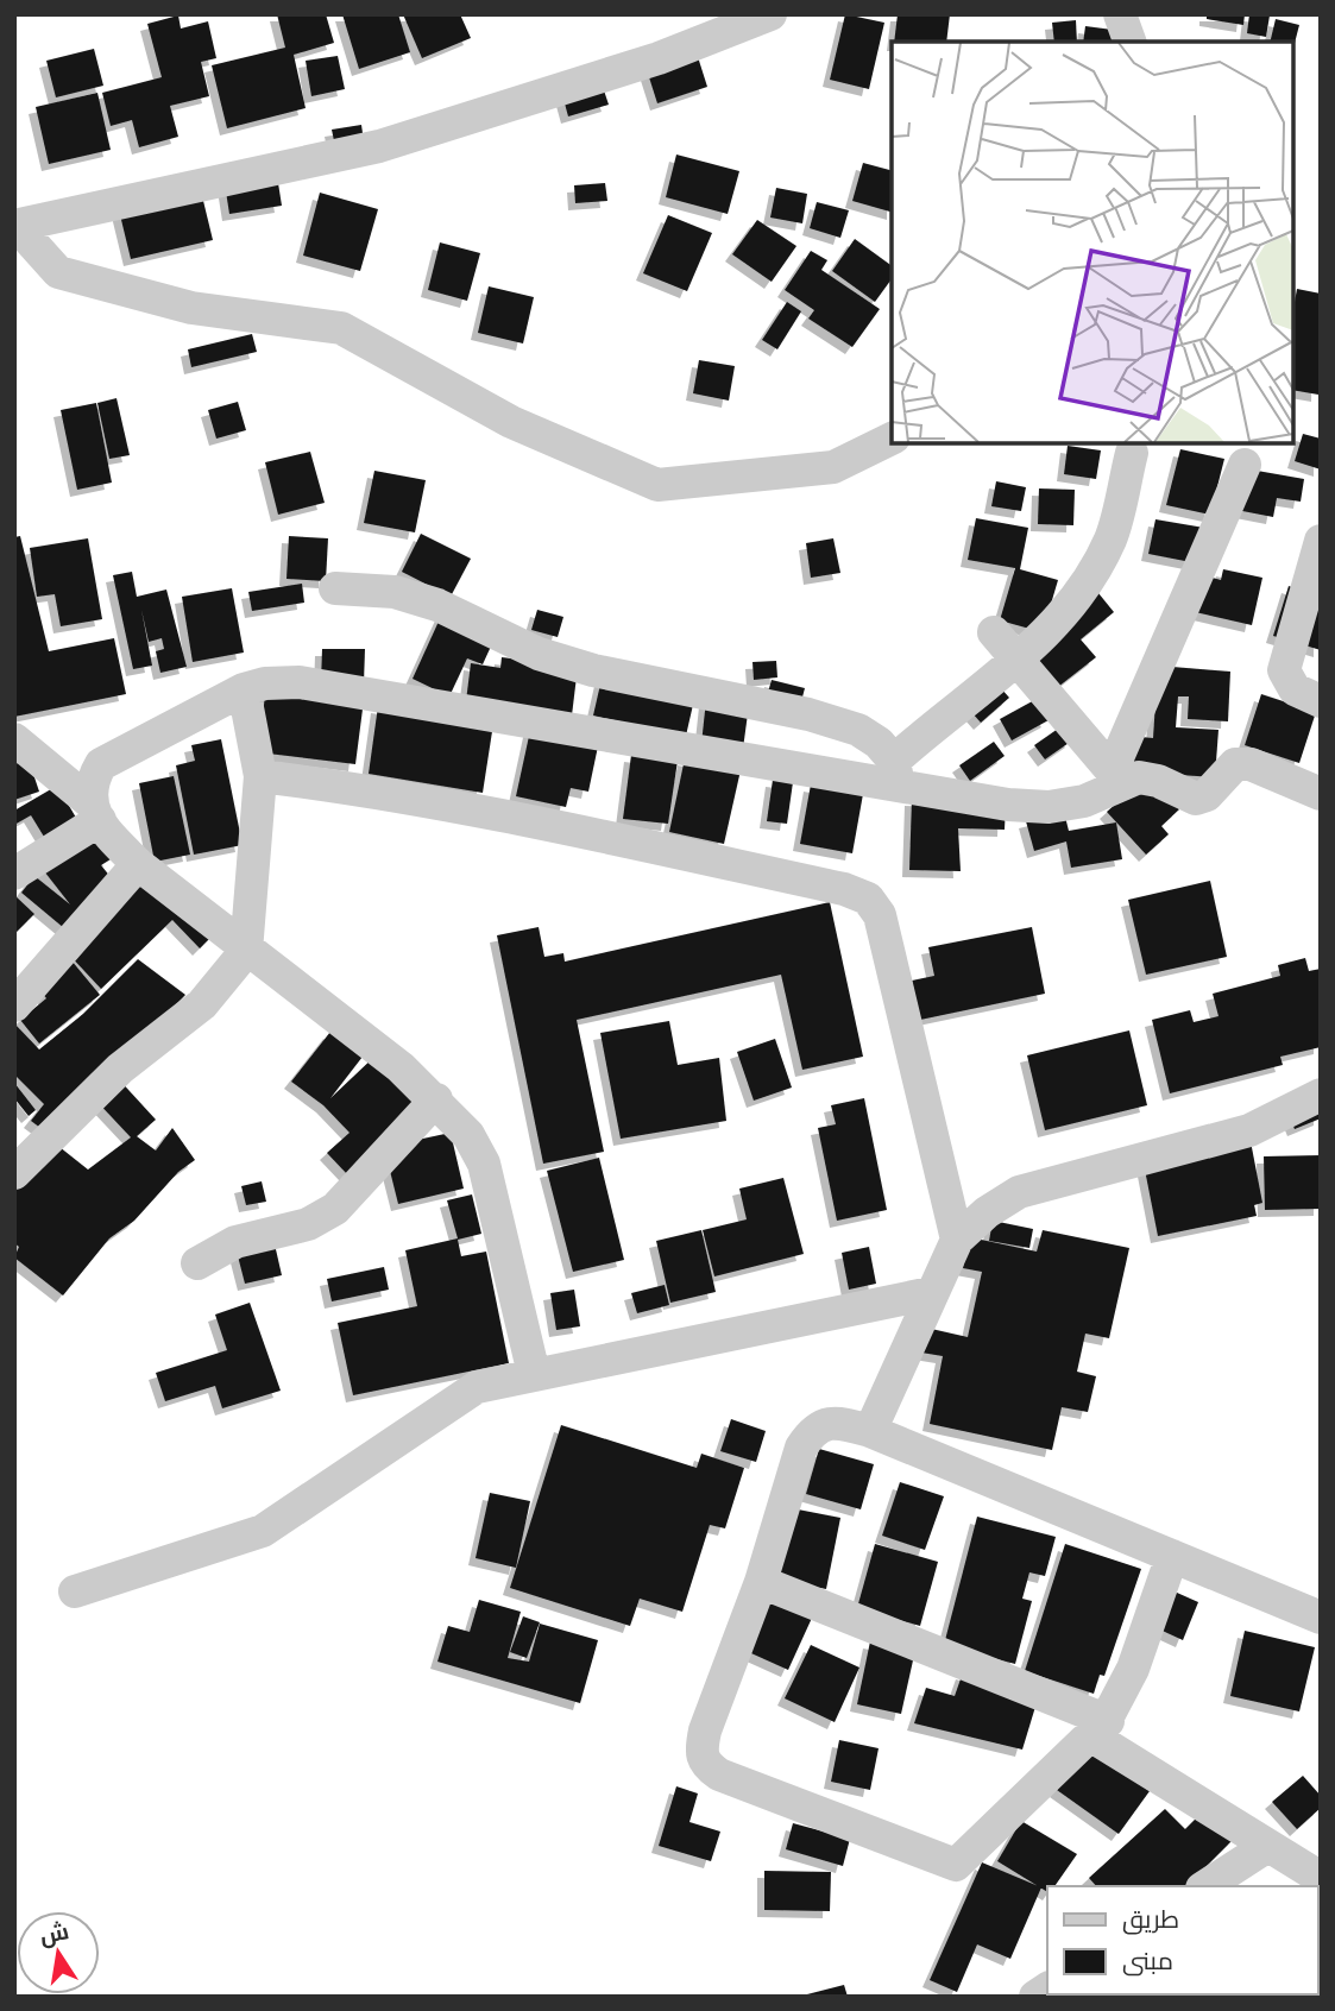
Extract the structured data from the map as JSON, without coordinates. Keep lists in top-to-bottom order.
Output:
{
  "legend": ["طريق", "مبنى"],
  "north": "top"
}
